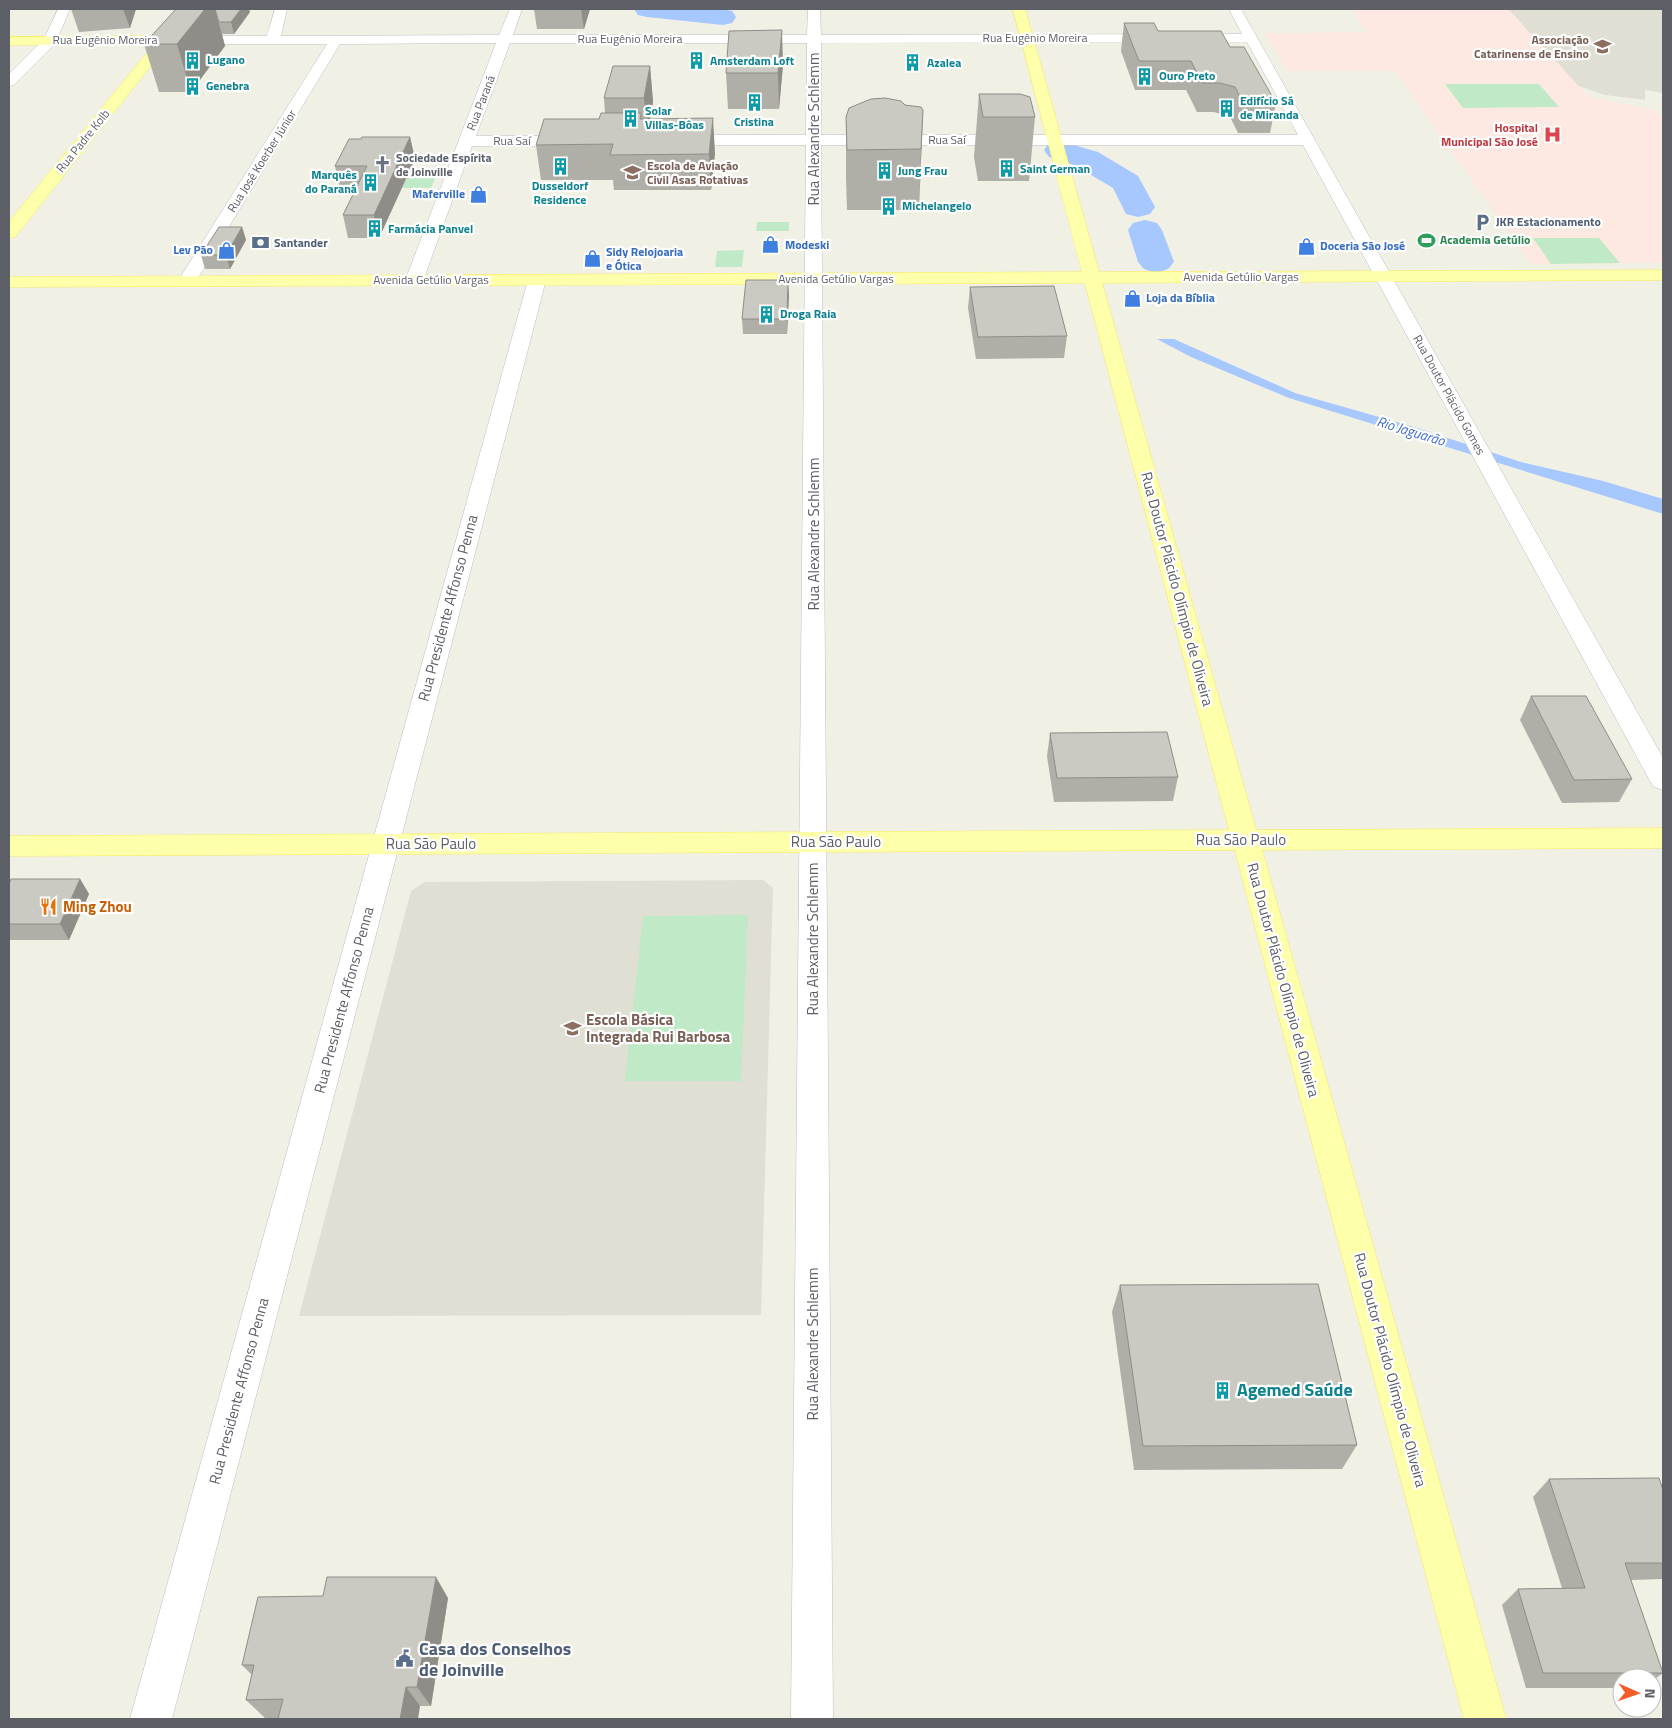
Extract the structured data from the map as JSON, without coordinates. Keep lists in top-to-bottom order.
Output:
{
  "streets": {
    "main road": [
      "Rua Eugênio Moreira",
      "Rua Padre Kolb",
      "Avenida Getúlio Vargas",
      "Rua Doutor Plácido Olímpio de Oliveira",
      "Rua São Paulo"
    ],
    "street": [
      "Rua Paraná",
      "Rua Alexandre Schlemm",
      "Rua Saí",
      "Rua José Koerber Júnior",
      "Rua Doutor Plácido Gomes",
      "Rua Presidente Affonso Penna"
    ]
  },
  "crossings": [
    ["Rua Eugênio Moreira", "Rua Paraná"],
    ["Rua Eugênio Moreira", "Rua Alexandre Schlemm"],
    ["Rua Eugênio Moreira", "Rua Padre Kolb"],
    ["Rua Eugênio Moreira", "Rua José Koerber Júnior"],
    ["Rua Eugênio Moreira", "Rua Doutor Plácido Gomes"],
    ["Rua Eugênio Moreira", "Rua Doutor Plácido Olímpio de Oliveira"],
    ["Rua Paraná", "Rua Saí"],
    ["Rua Paraná", "Avenida Getúlio Vargas"],
    ["Rua Alexandre Schlemm", "Rua Saí"],
    ["Rua Alexandre Schlemm", "Avenida Getúlio Vargas"],
    ["Rua Alexandre Schlemm", "Rua São Paulo"],
    ["Rua Saí", "Rua Doutor Plácido Gomes"],
    ["Rua Saí", "Rua Doutor Plácido Olímpio de Oliveira"],
    ["Rua José Koerber Júnior", "Avenida Getúlio Vargas"],
    ["Avenida Getúlio Vargas", "Rua Doutor Plácido Gomes"],
    ["Avenida Getúlio Vargas", "Rua Doutor Plácido Olímpio de Oliveira"],
    ["Avenida Getúlio Vargas", "Rua Presidente Affonso Penna"],
    ["Rua Doutor Plácido Olímpio de Oliveira", "Rua São Paulo"],
    ["Rua Presidente Affonso Penna", "Rua São Paulo"]
  ],
  "water": ["Rio Jaguarão"],
  "places": {
    "school or university": ["Associação Catarinense de Ensino", "Escola de Aviação Civil Asas Rotativas", "Escola Básica Integrada Rui Barbosa"],
    "building": [
      "Lugano",
      "Amsterdam Loft",
      "Azalea",
      "Ouro Preto",
      "Genebra",
      "Cristina",
      "Edifício Sá de Miranda",
      "Solar Villas-Bôas",
      "Dusseldorf Residence",
      "Saint German",
      "Jung Frau",
      "Marquês do Paraná",
      "Michelangelo",
      "Farmácia Panvel",
      "Droga Raia",
      "Agemed Saúde"
    ],
    "hospital": ["Hospital Municipal São José"],
    "church": ["Sociedade Espírita de Joinville"],
    "shop": [
      "Maferville",
      "Modeski",
      "Doceria São José",
      "Lev Pão",
      "Sidy Relojoaria e Ótica",
      "Loja da Bíblia"
    ],
    "parking": ["JKR Estacionamento"],
    "sports": ["Academia Getúlio"],
    "bank": ["Santander"],
    "restaurant": ["Ming Zhou"],
    "public building": ["Casa dos Conselhos de Joinville"]
  },
  "north": "right"
}
